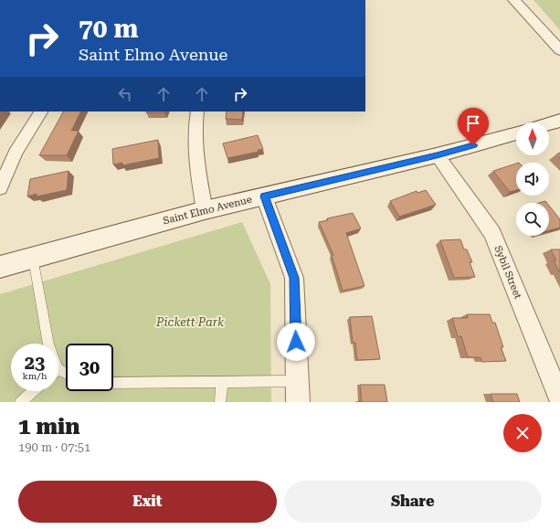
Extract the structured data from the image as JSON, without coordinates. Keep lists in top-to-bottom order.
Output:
{
  "streets": {
    "main road": ["Saint Elmo Avenue"],
    "street": ["Sybil Street"]
  },
  "crossings": [
    ["Saint Elmo Avenue", "Sybil Street"]
  ],
  "parks": ["Pickett Park"],
  "north": "top",
  "page": {
    "turn": ["70 m", "Saint Elmo Avenue"],
    "speed": "23 km/h",
    "limit": "30",
    "heading": ["1 min", "190 m · 07:51"],
    "buttons": ["Exit", "Share"]
  }
}
